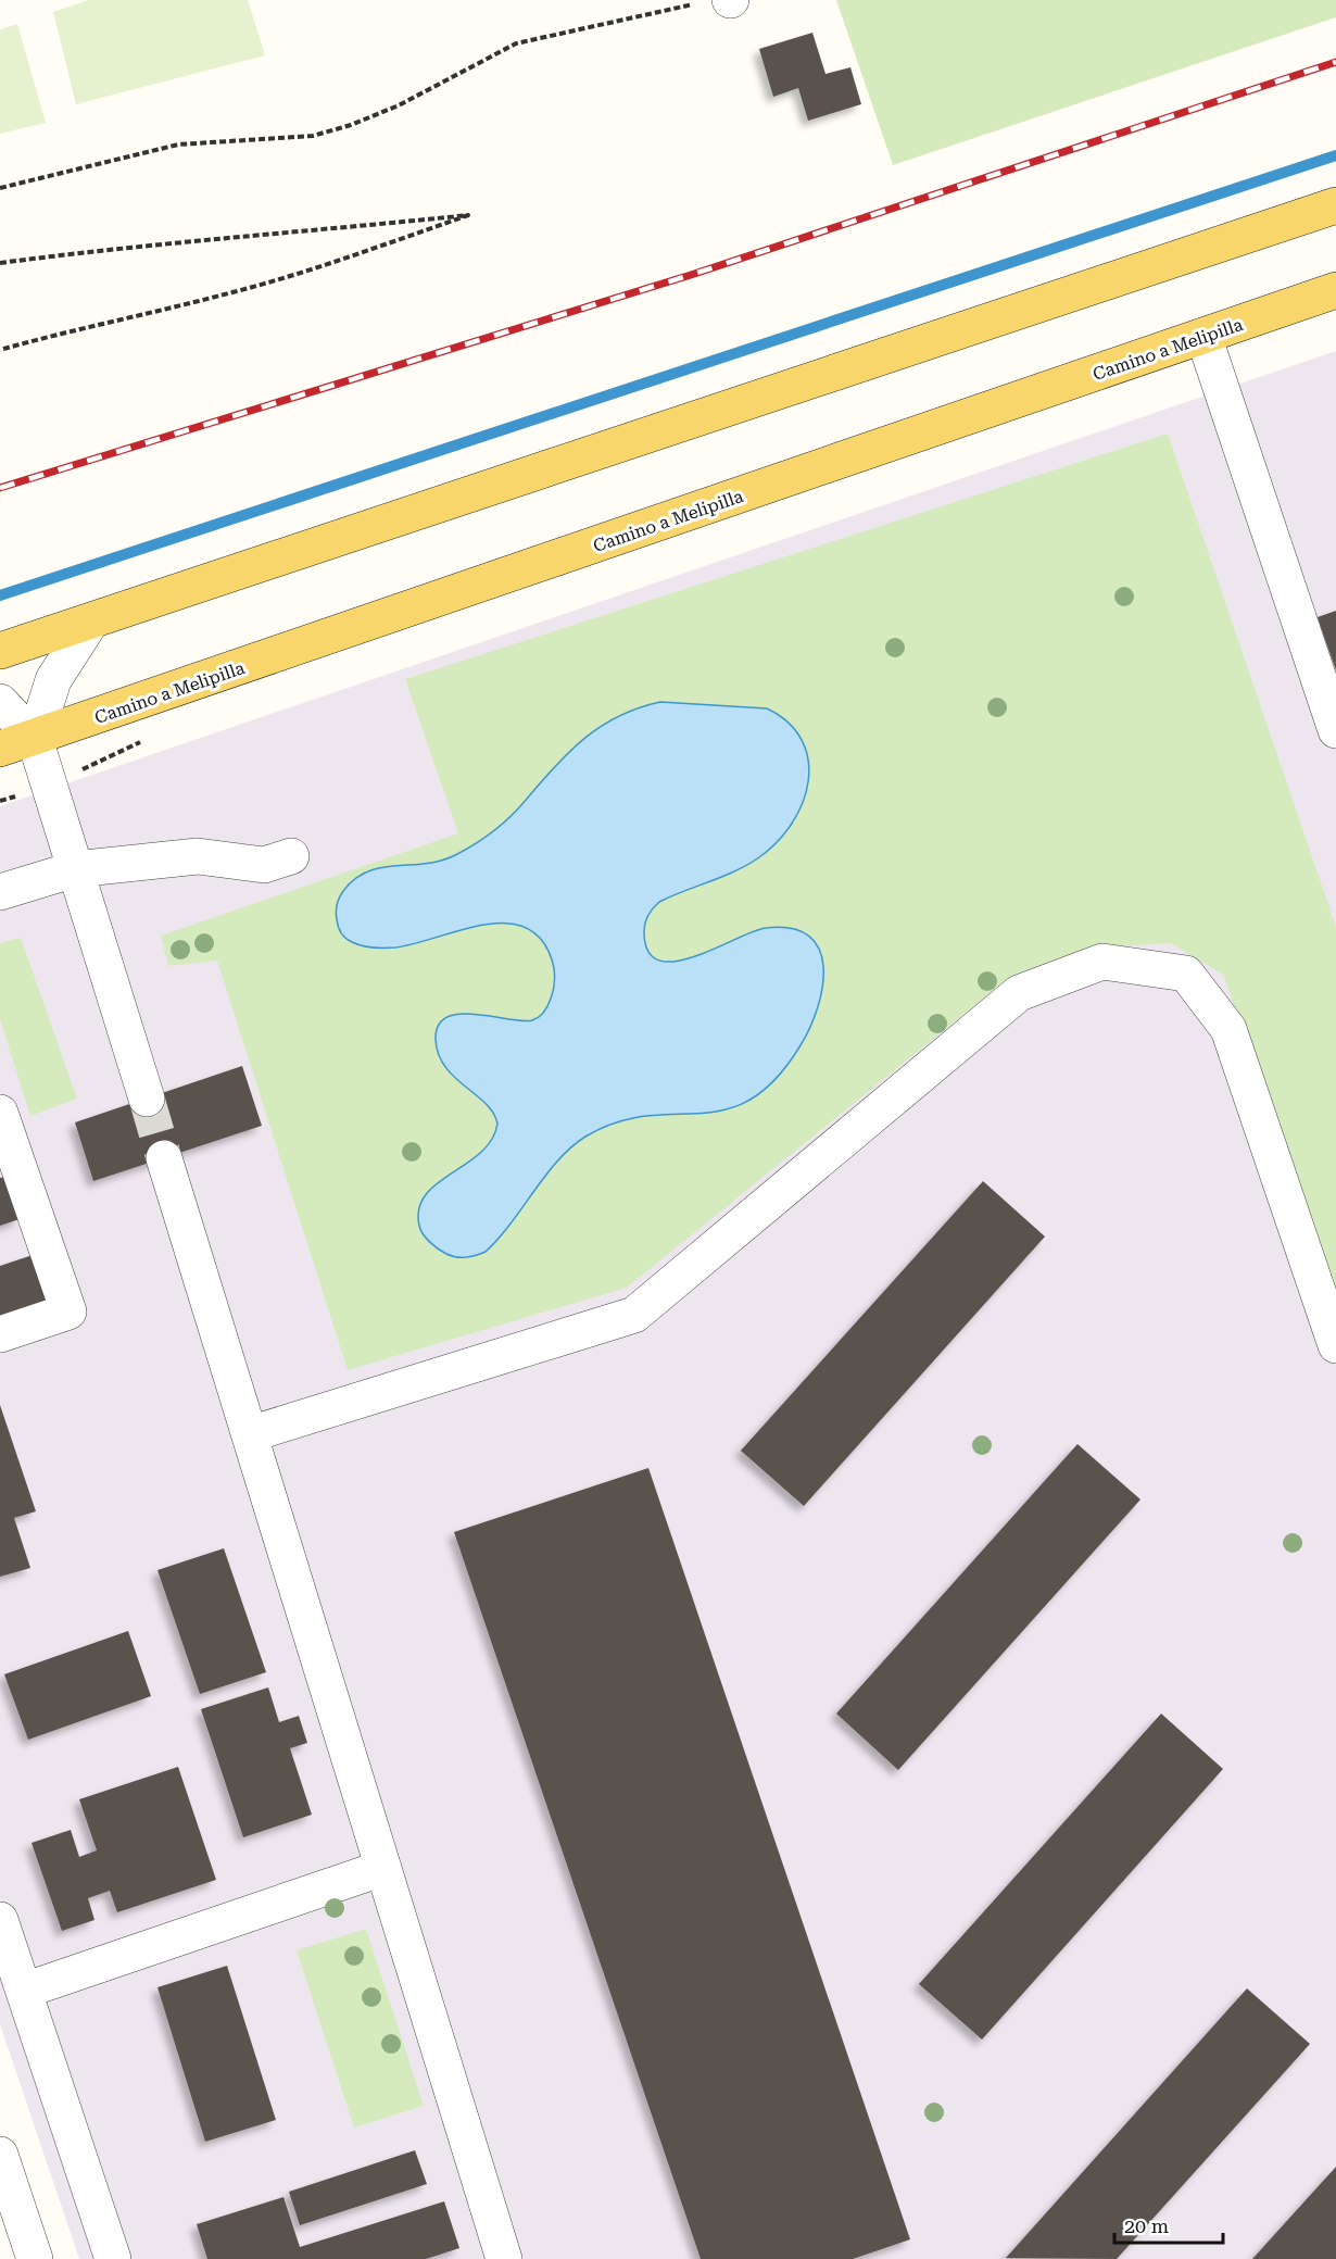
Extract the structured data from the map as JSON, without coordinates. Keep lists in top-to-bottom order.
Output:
{
  "streets": {
    "main road": ["Camino a Melipilla"]
  },
  "scale_bar": "20 m"
}
